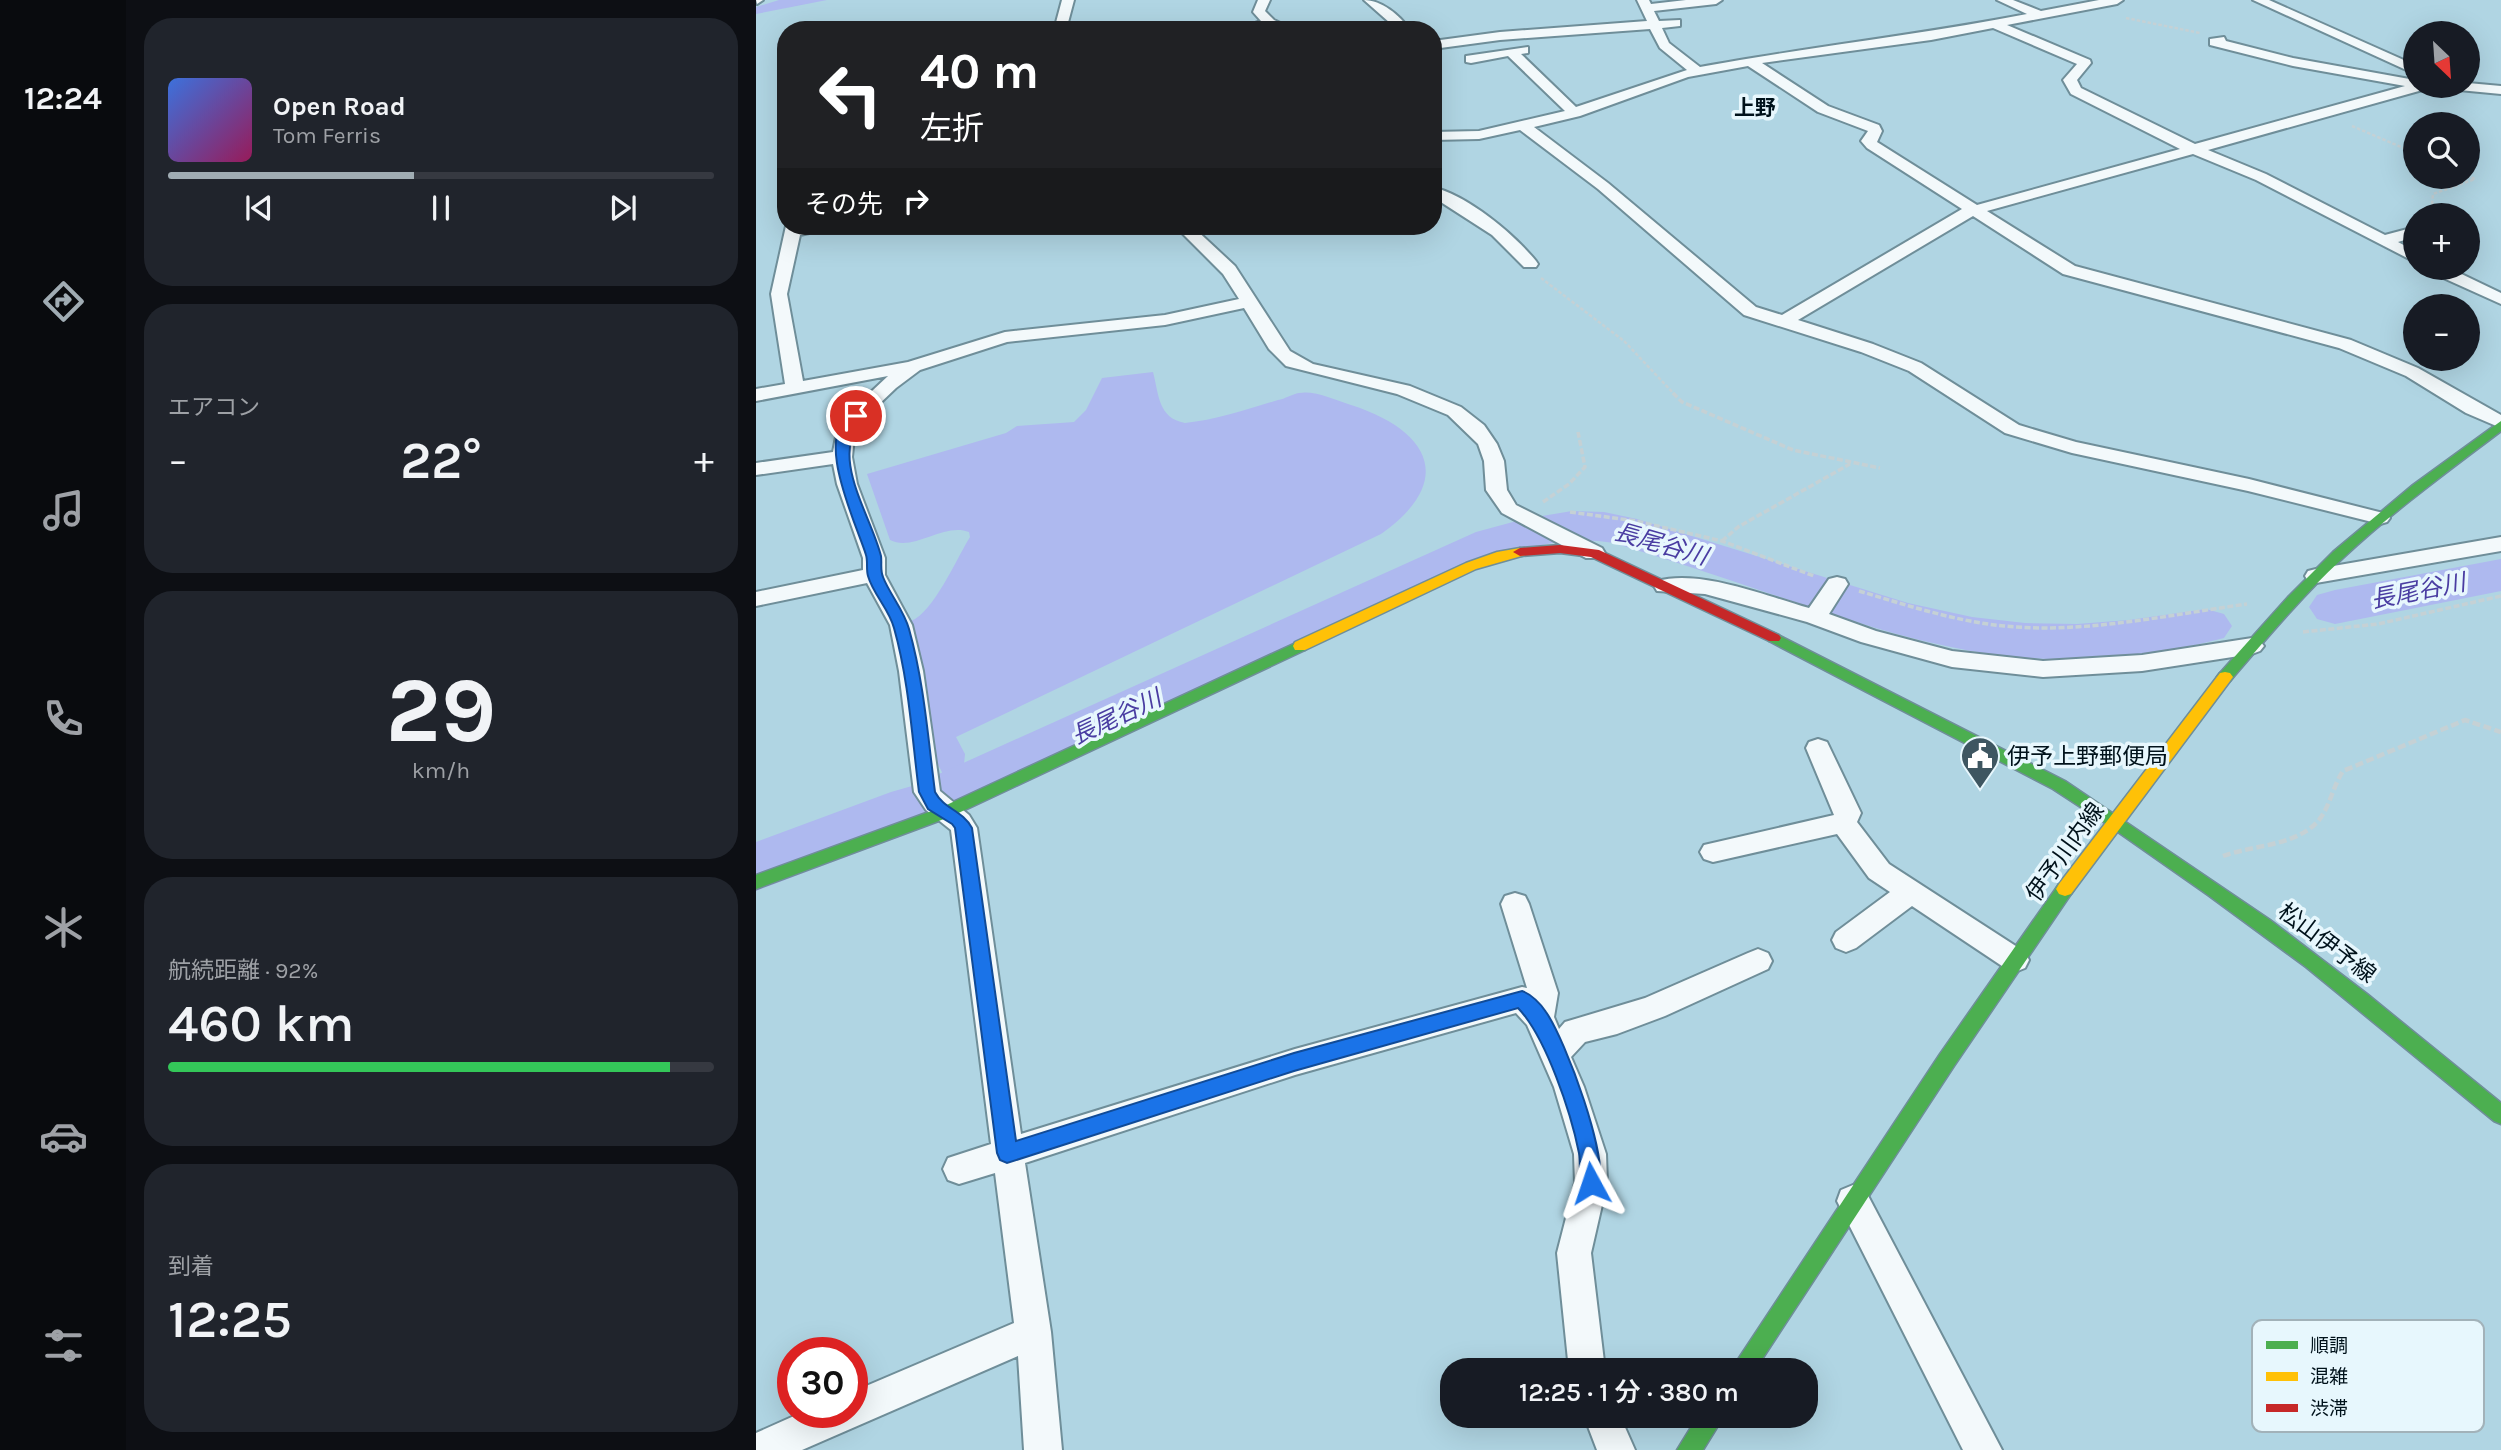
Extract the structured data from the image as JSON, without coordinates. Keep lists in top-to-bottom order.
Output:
{
  "streets": {
    "main road": ["伊予川内線", "松山伊予線"]
  },
  "crossings": [
    ["伊予川内線", "松山伊予線"]
  ],
  "districts": ["上野"],
  "water": ["長尾谷川"],
  "places": {
    "public building": ["伊予上野郵便局"]
  },
  "legend": ["順調", "混雑", "渋滞"],
  "north": "bottom right",
  "page": {
    "tabs": "12:24",
    "map_buttons": ["+", "−"],
    "turn": ["40 m", "左折"],
    "song": ["Open Road", "Tom Ferris"],
    "then": "その先",
    "tile": [
      "エアコン",
      ["29", "km/h"],
      ["航続距離 · 92%", "460 km"],
      ["到着", "12:25"]
    ],
    "heat": ["−", "22°", "+"],
    "limit": "30",
    "trip": "12:25 · 1 分 · 380 m"
  }
}
